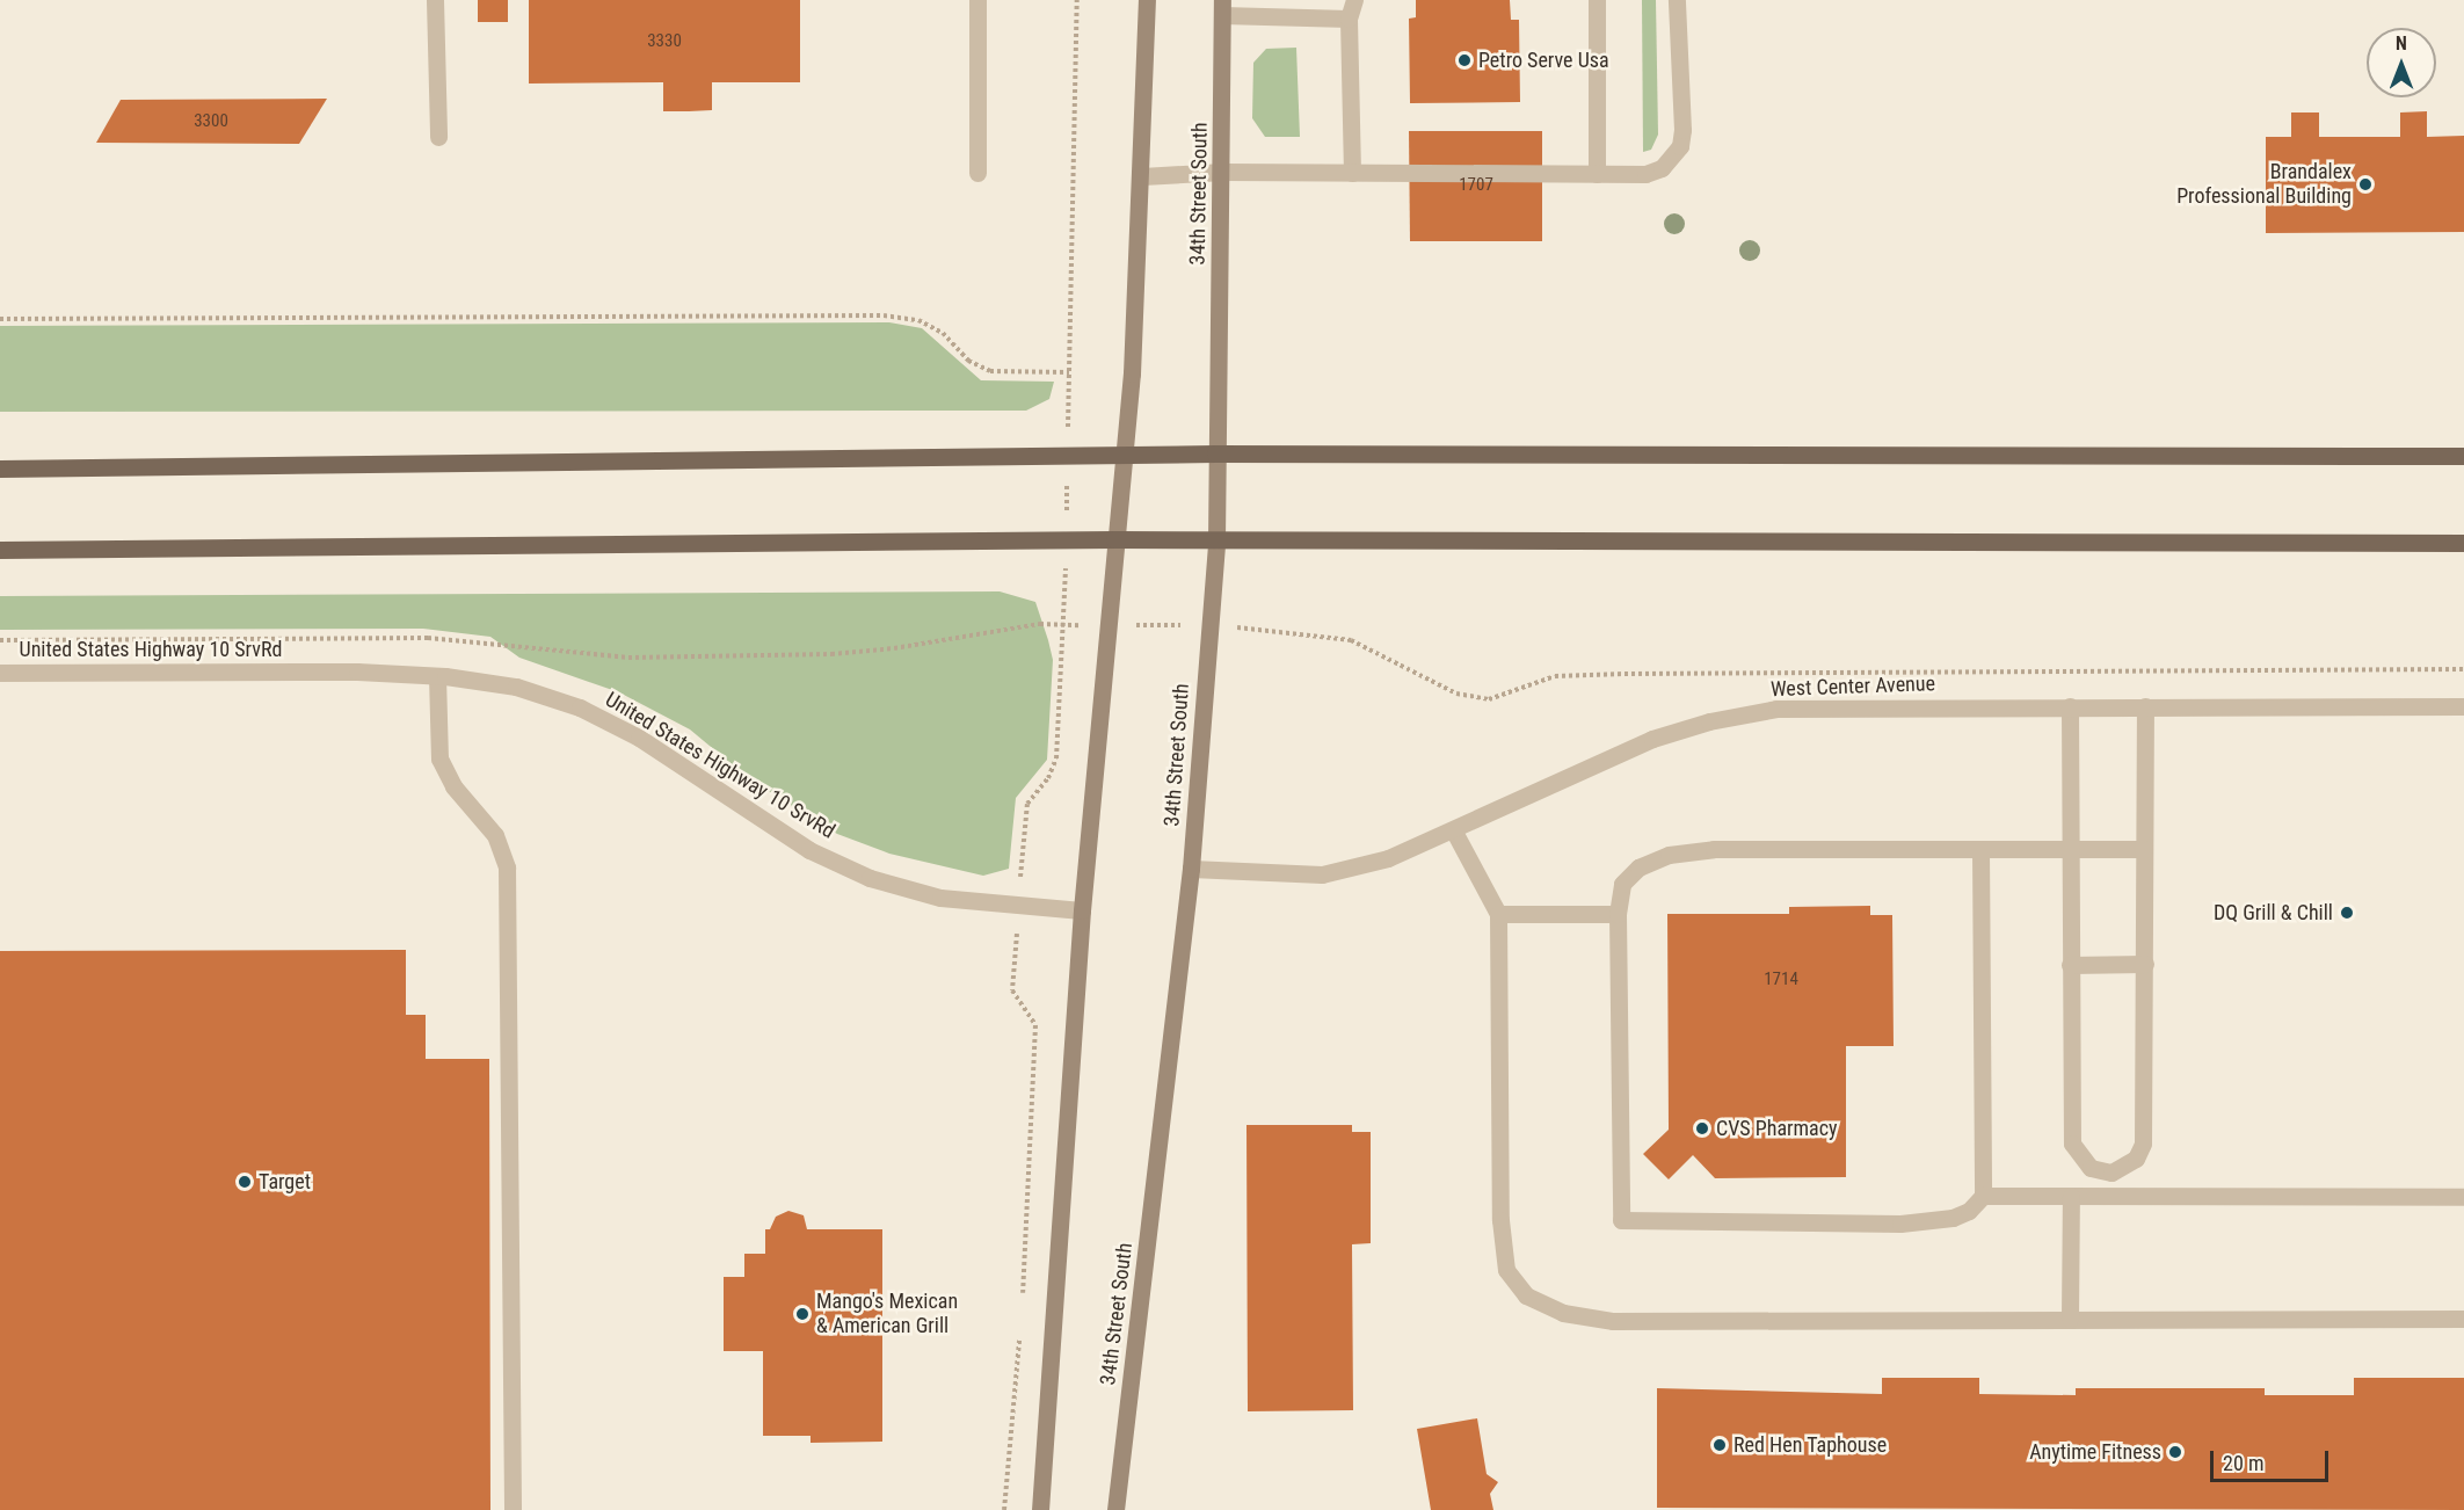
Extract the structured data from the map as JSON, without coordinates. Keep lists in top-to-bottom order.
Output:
{
  "streets": {
    "main road": ["34th Street South"],
    "street": ["United States Highway 10 SrvRd", "West Center Avenue"]
  },
  "crossings": [
    ["34th Street South", "West Center Avenue"]
  ],
  "places": [
    "Petro Serve Usa",
    "Brandalex Professional Building",
    "DQ Grill & Chill",
    "CVS Pharmacy",
    "Target",
    "Mango's Mexican & American Grill",
    "Red Hen Taphouse",
    "Anytime Fitness"
  ],
  "house_numbers": [
    "3330",
    "3300",
    "1707",
    "1714"
  ],
  "scale_bar": "20 m",
  "north": "top"
}
